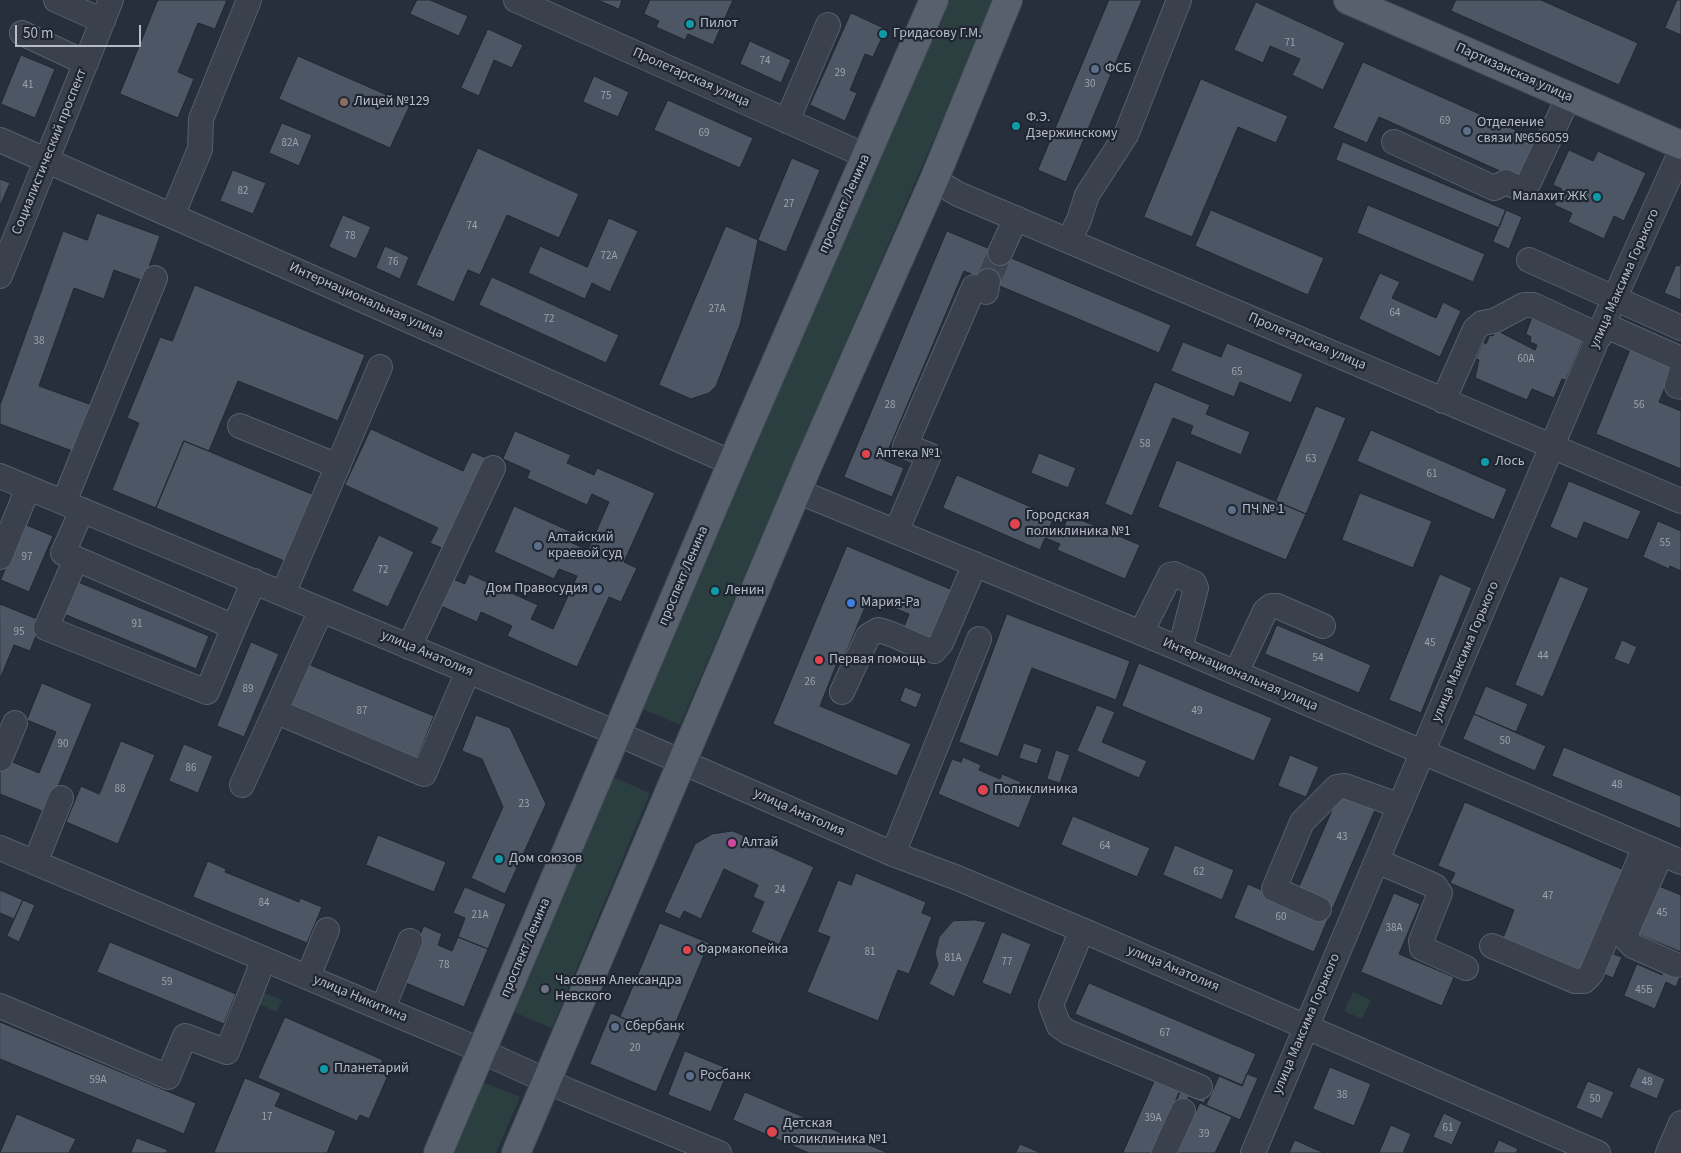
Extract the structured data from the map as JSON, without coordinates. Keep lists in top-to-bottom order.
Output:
{
  "streets": {
    "main road": ["Партизанская улица", "проспект Ленина"],
    "street": [
      "Пролетарская улица",
      "Социалистический проспект",
      "улица Максима Горького",
      "Интернациональная улица",
      "улица Анатолия",
      "улица Никитина"
    ]
  },
  "crossings": [
    ["Пролетарская улица", "проспект Ленина"],
    ["Пролетарская улица", "улица Максима Горького"],
    ["Социалистический проспект", "Интернациональная улица"],
    ["проспект Ленина", "Интернациональная улица"],
    ["проспект Ленина", "улица Анатолия"],
    ["проспект Ленина", "улица Никитина"],
    ["улица Максима Горького", "Интернациональная улица"],
    ["улица Максима Горького", "улица Анатолия"]
  ],
  "places": [
    "Пилот",
    "Гридасову Г.М.",
    "ФСБ",
    "Лицей №129",
    "Ф.Э. Дзержинскому",
    "Отделение связи №656059",
    "Малахит ЖК",
    "Аптека №1",
    "Лось",
    "ПЧ № 1",
    "Городская поликлиника №1",
    "Алтайский краевой суд",
    "Дом Правосудия",
    "Ленин",
    "Мария-Ра",
    "Первая помощь",
    "Поликлиника",
    "Алтай",
    "Дом союзов",
    "Фармакопейка",
    "Часовня Александра Невского",
    "Сбербанк",
    "Планетарий",
    "Росбанк",
    "Детская поликлиника №1"
  ],
  "house_numbers": [
    "71",
    "74",
    "29",
    "30",
    "41",
    "75",
    "69",
    "69",
    "82А",
    "82",
    "27",
    "74",
    "78",
    "72А",
    "76",
    "27А",
    "64",
    "72",
    "38",
    "60А",
    "65",
    "28",
    "56",
    "58",
    "63",
    "61",
    "55",
    "97",
    "72",
    "91",
    "95",
    "45",
    "44",
    "54",
    "26",
    "89",
    "87",
    "49",
    "50",
    "90",
    "86",
    "48",
    "88",
    "23",
    "43",
    "64",
    "62",
    "24",
    "47",
    "84",
    "45",
    "21А",
    "60",
    "38А",
    "81",
    "81А",
    "77",
    "78",
    "59",
    "45Б",
    "67",
    "20",
    "59А",
    "48",
    "38",
    "50",
    "17",
    "39А",
    "61",
    "39"
  ],
  "scale_bar": "50 m"
}
